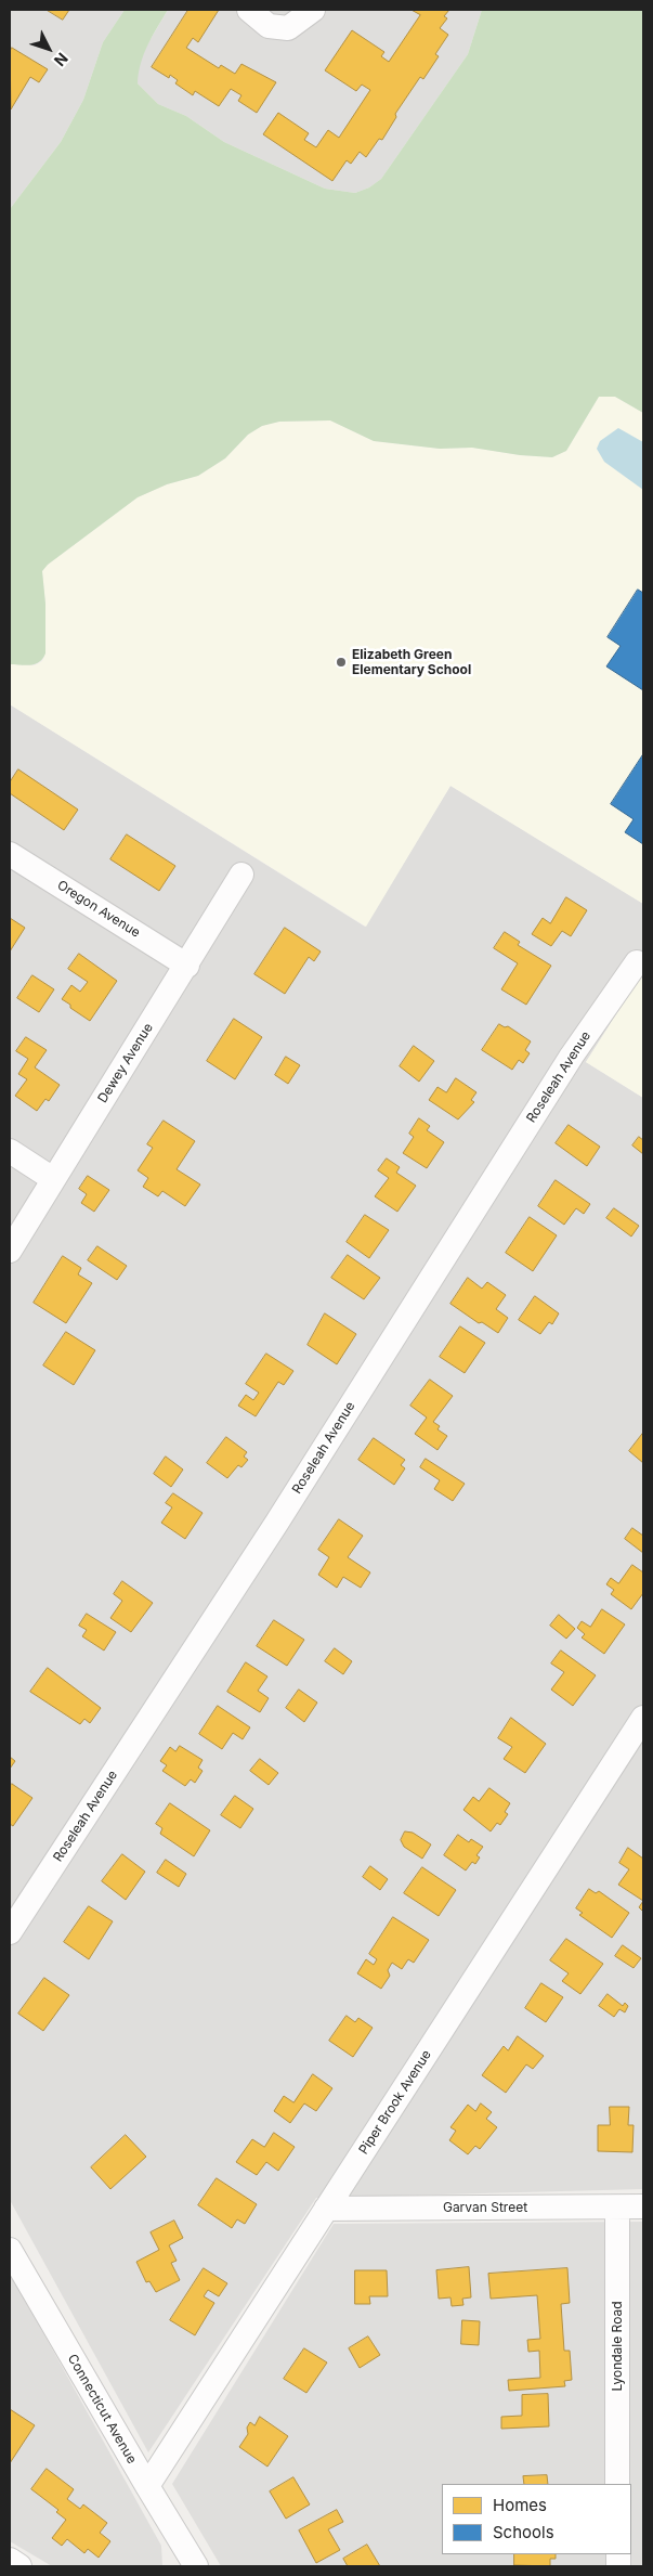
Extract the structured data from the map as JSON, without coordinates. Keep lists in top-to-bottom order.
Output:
{
  "streets": {
    "street": [
      "Oregon Avenue",
      "Dewey Avenue",
      "Roseleah Avenue",
      "Piper Brook Avenue",
      "Garvan Street",
      "Lyondale Road",
      "Connecticut Avenue"
    ]
  },
  "crossings": [
    ["Oregon Avenue", "Dewey Avenue"],
    ["Piper Brook Avenue", "Garvan Street"],
    ["Piper Brook Avenue", "Connecticut Avenue"],
    ["Garvan Street", "Lyondale Road"]
  ],
  "places": ["Elizabeth Green Elementary School"],
  "legend": ["Homes", "Schools"],
  "north": "bottom right"
}
